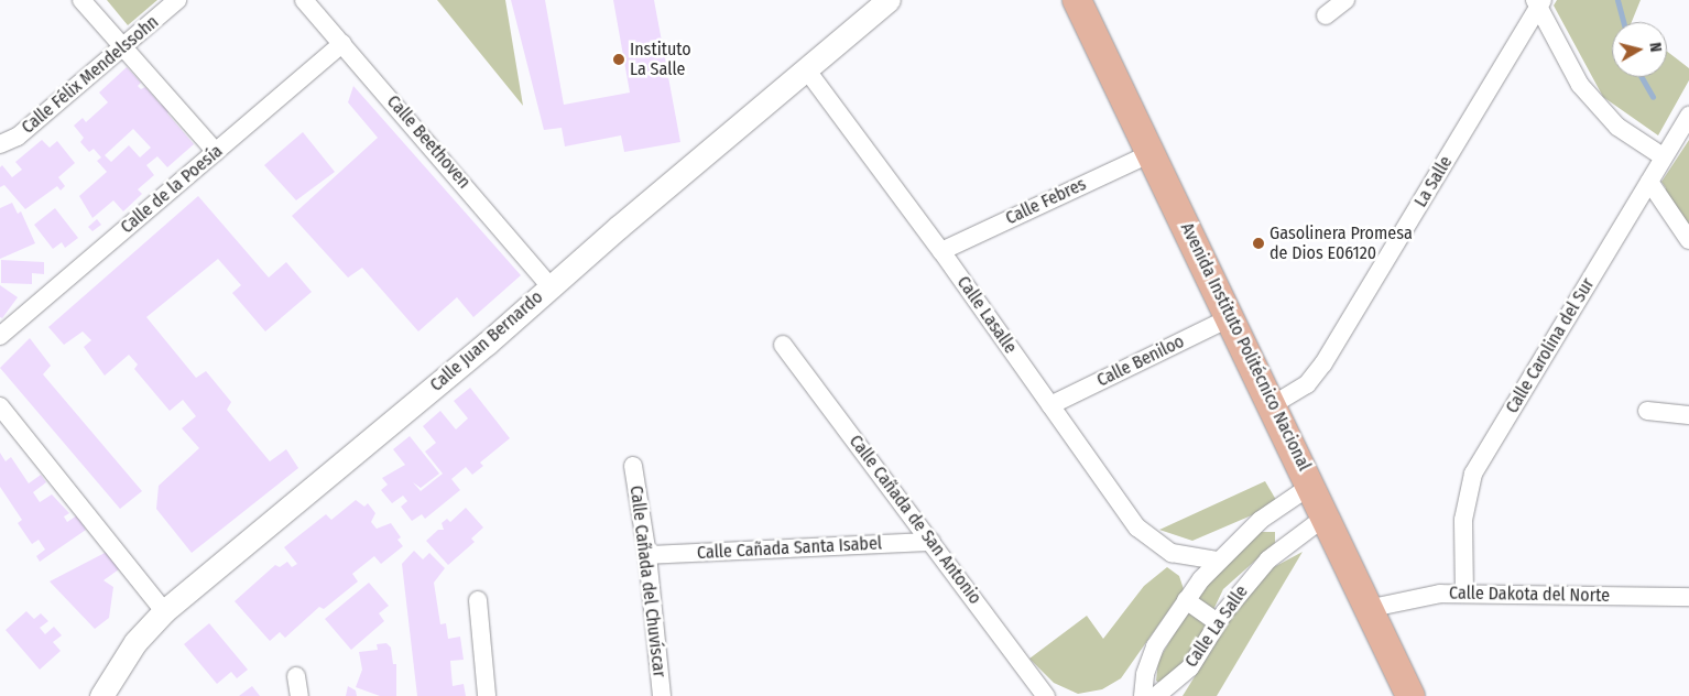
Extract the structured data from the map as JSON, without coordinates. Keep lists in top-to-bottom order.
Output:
{
  "streets": {
    "main road": ["Avenida Instituto Politécnico Nacional"],
    "street": [
      "Calle Félix Mendelssohn",
      "Calle Beethoven",
      "La Salle",
      "Calle de la Poesía",
      "Calle Febres",
      "Calle Lasalle",
      "Calle Juan Bernardo",
      "Calle Carolina del Sur",
      "Calle Beniloo",
      "Calle Cañada de San Antonio",
      "Calle Cañada Santa Isabel",
      "Calle Cañada del Chuvíscar",
      "Calle Dakota del Norte",
      "Calle La Salle"
    ]
  },
  "crossings": [
    ["Calle Beethoven", "Calle de la Poesía"],
    ["Calle Beethoven", "Calle Juan Bernardo"],
    ["La Salle", "Avenida Instituto Politécnico Nacional"],
    ["Calle Febres", "Calle Lasalle"],
    ["Calle Febres", "Avenida Instituto Politécnico Nacional"],
    ["Calle Lasalle", "Calle Juan Bernardo"],
    ["Calle Lasalle", "Calle Beniloo"],
    ["Calle Carolina del Sur", "Calle Dakota del Norte"],
    ["Avenida Instituto Politécnico Nacional", "Calle Beniloo"],
    ["Avenida Instituto Politécnico Nacional", "Calle Dakota del Norte"],
    ["Avenida Instituto Politécnico Nacional", "Calle La Salle"],
    ["Calle Cañada de San Antonio", "Calle Cañada Santa Isabel"],
    ["Calle Cañada Santa Isabel", "Calle Cañada del Chuvíscar"]
  ],
  "places": ["Instituto La Salle", "Gasolinera Promesa de Dios E06120"],
  "north": "right"
}
